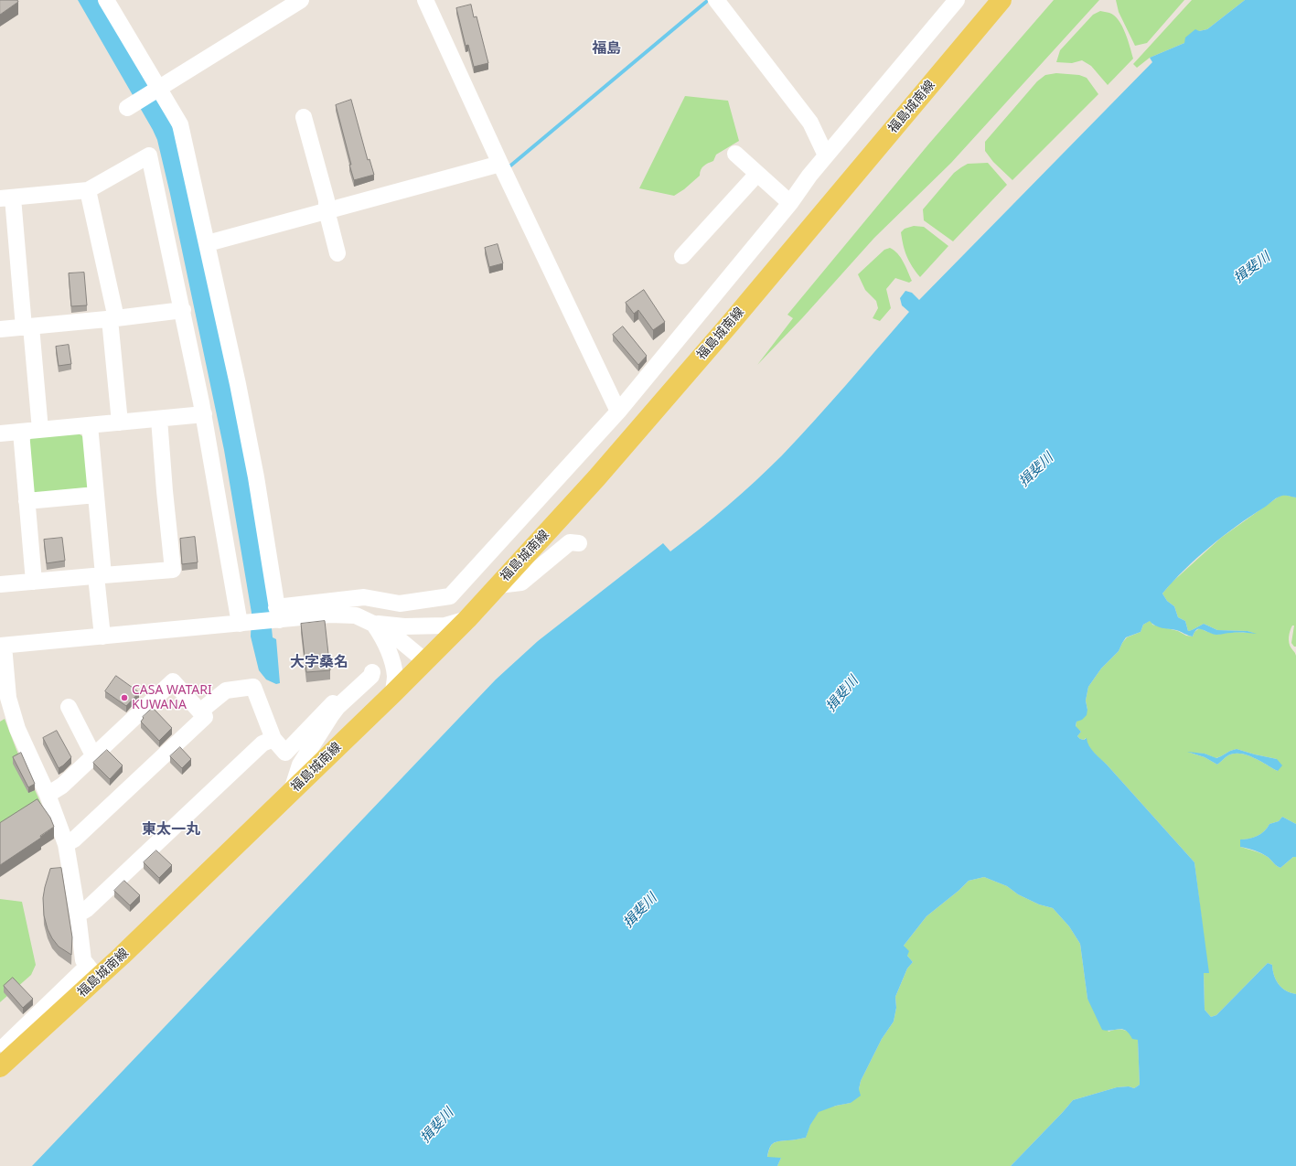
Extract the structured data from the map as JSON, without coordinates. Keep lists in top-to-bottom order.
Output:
{
  "streets": {
    "main road": ["福島城南線"]
  },
  "districts": ["福島", "大字桑名", "東太一丸"],
  "water": ["揖斐川"],
  "places": ["CASA WATARI KUWANA"]
}
